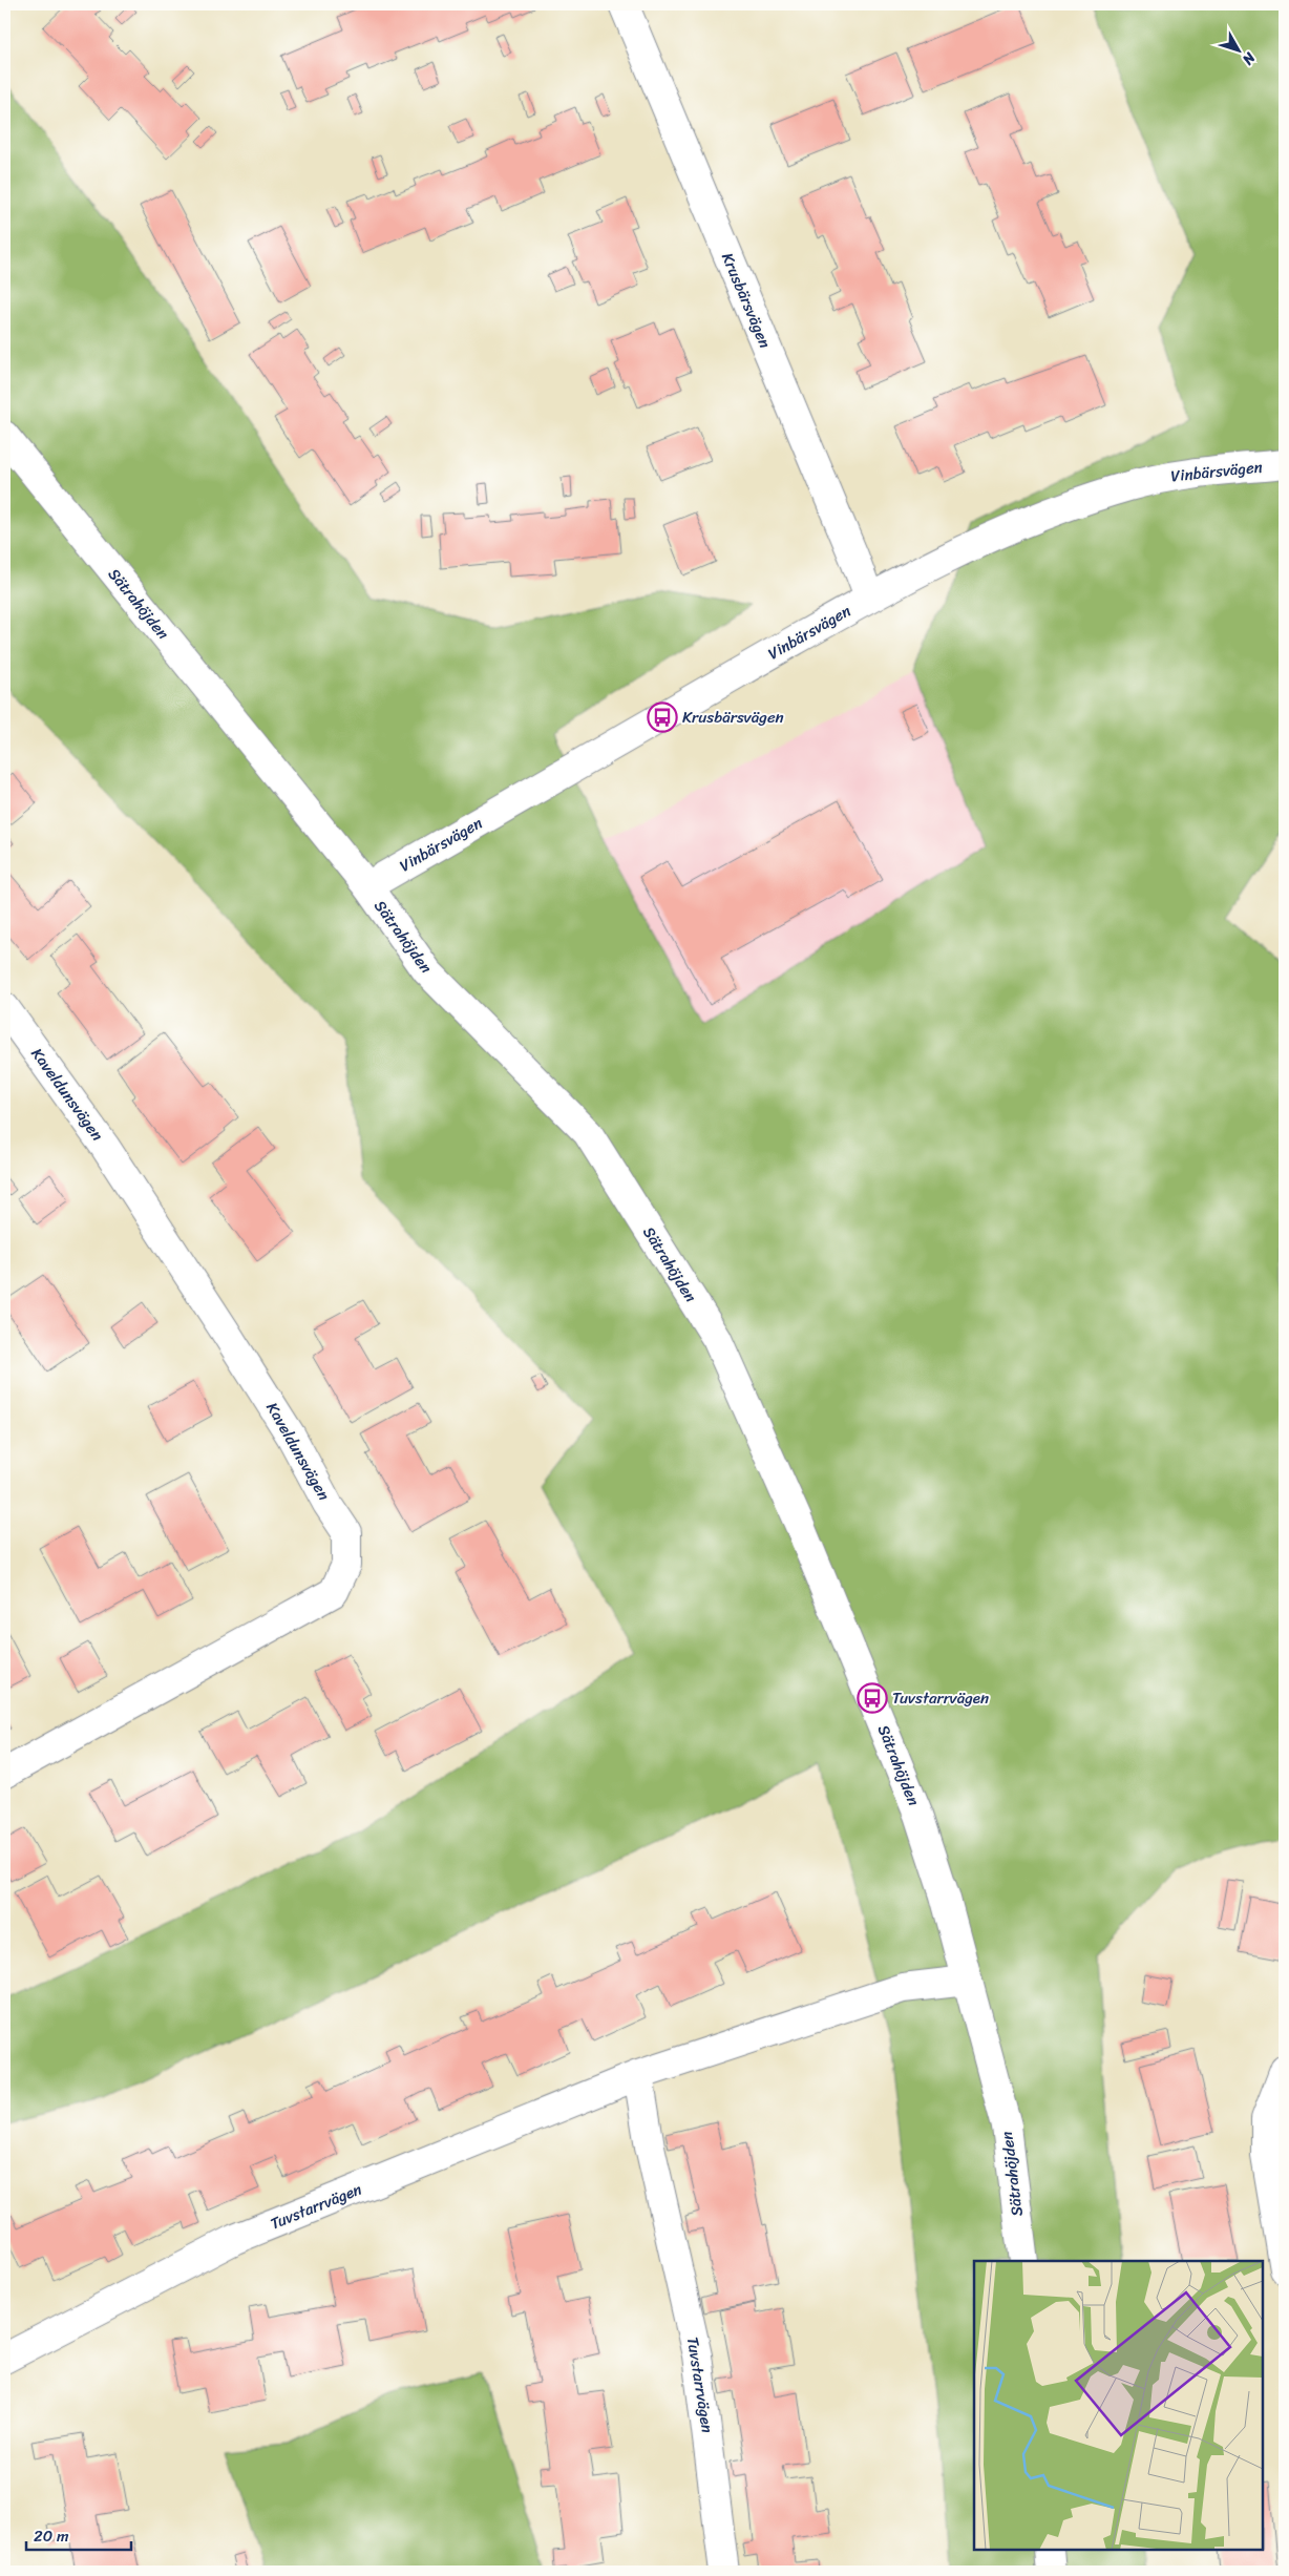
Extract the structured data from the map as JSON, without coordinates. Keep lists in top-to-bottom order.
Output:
{
  "streets": {
    "street": [
      "Krusbärsvägen",
      "Vinbärsvägen",
      "Sätrahöjden",
      "Kaveldunsvägen",
      "Tuvstarrvägen"
    ]
  },
  "crossings": [
    ["Krusbärsvägen", "Vinbärsvägen"],
    ["Vinbärsvägen", "Sätrahöjden"],
    ["Sätrahöjden", "Tuvstarrvägen"]
  ],
  "places": {
    "bus stop": ["Krusbärsvägen", "Tuvstarrvägen"]
  },
  "scale_bar": "20 m",
  "north": "bottom right"
}
